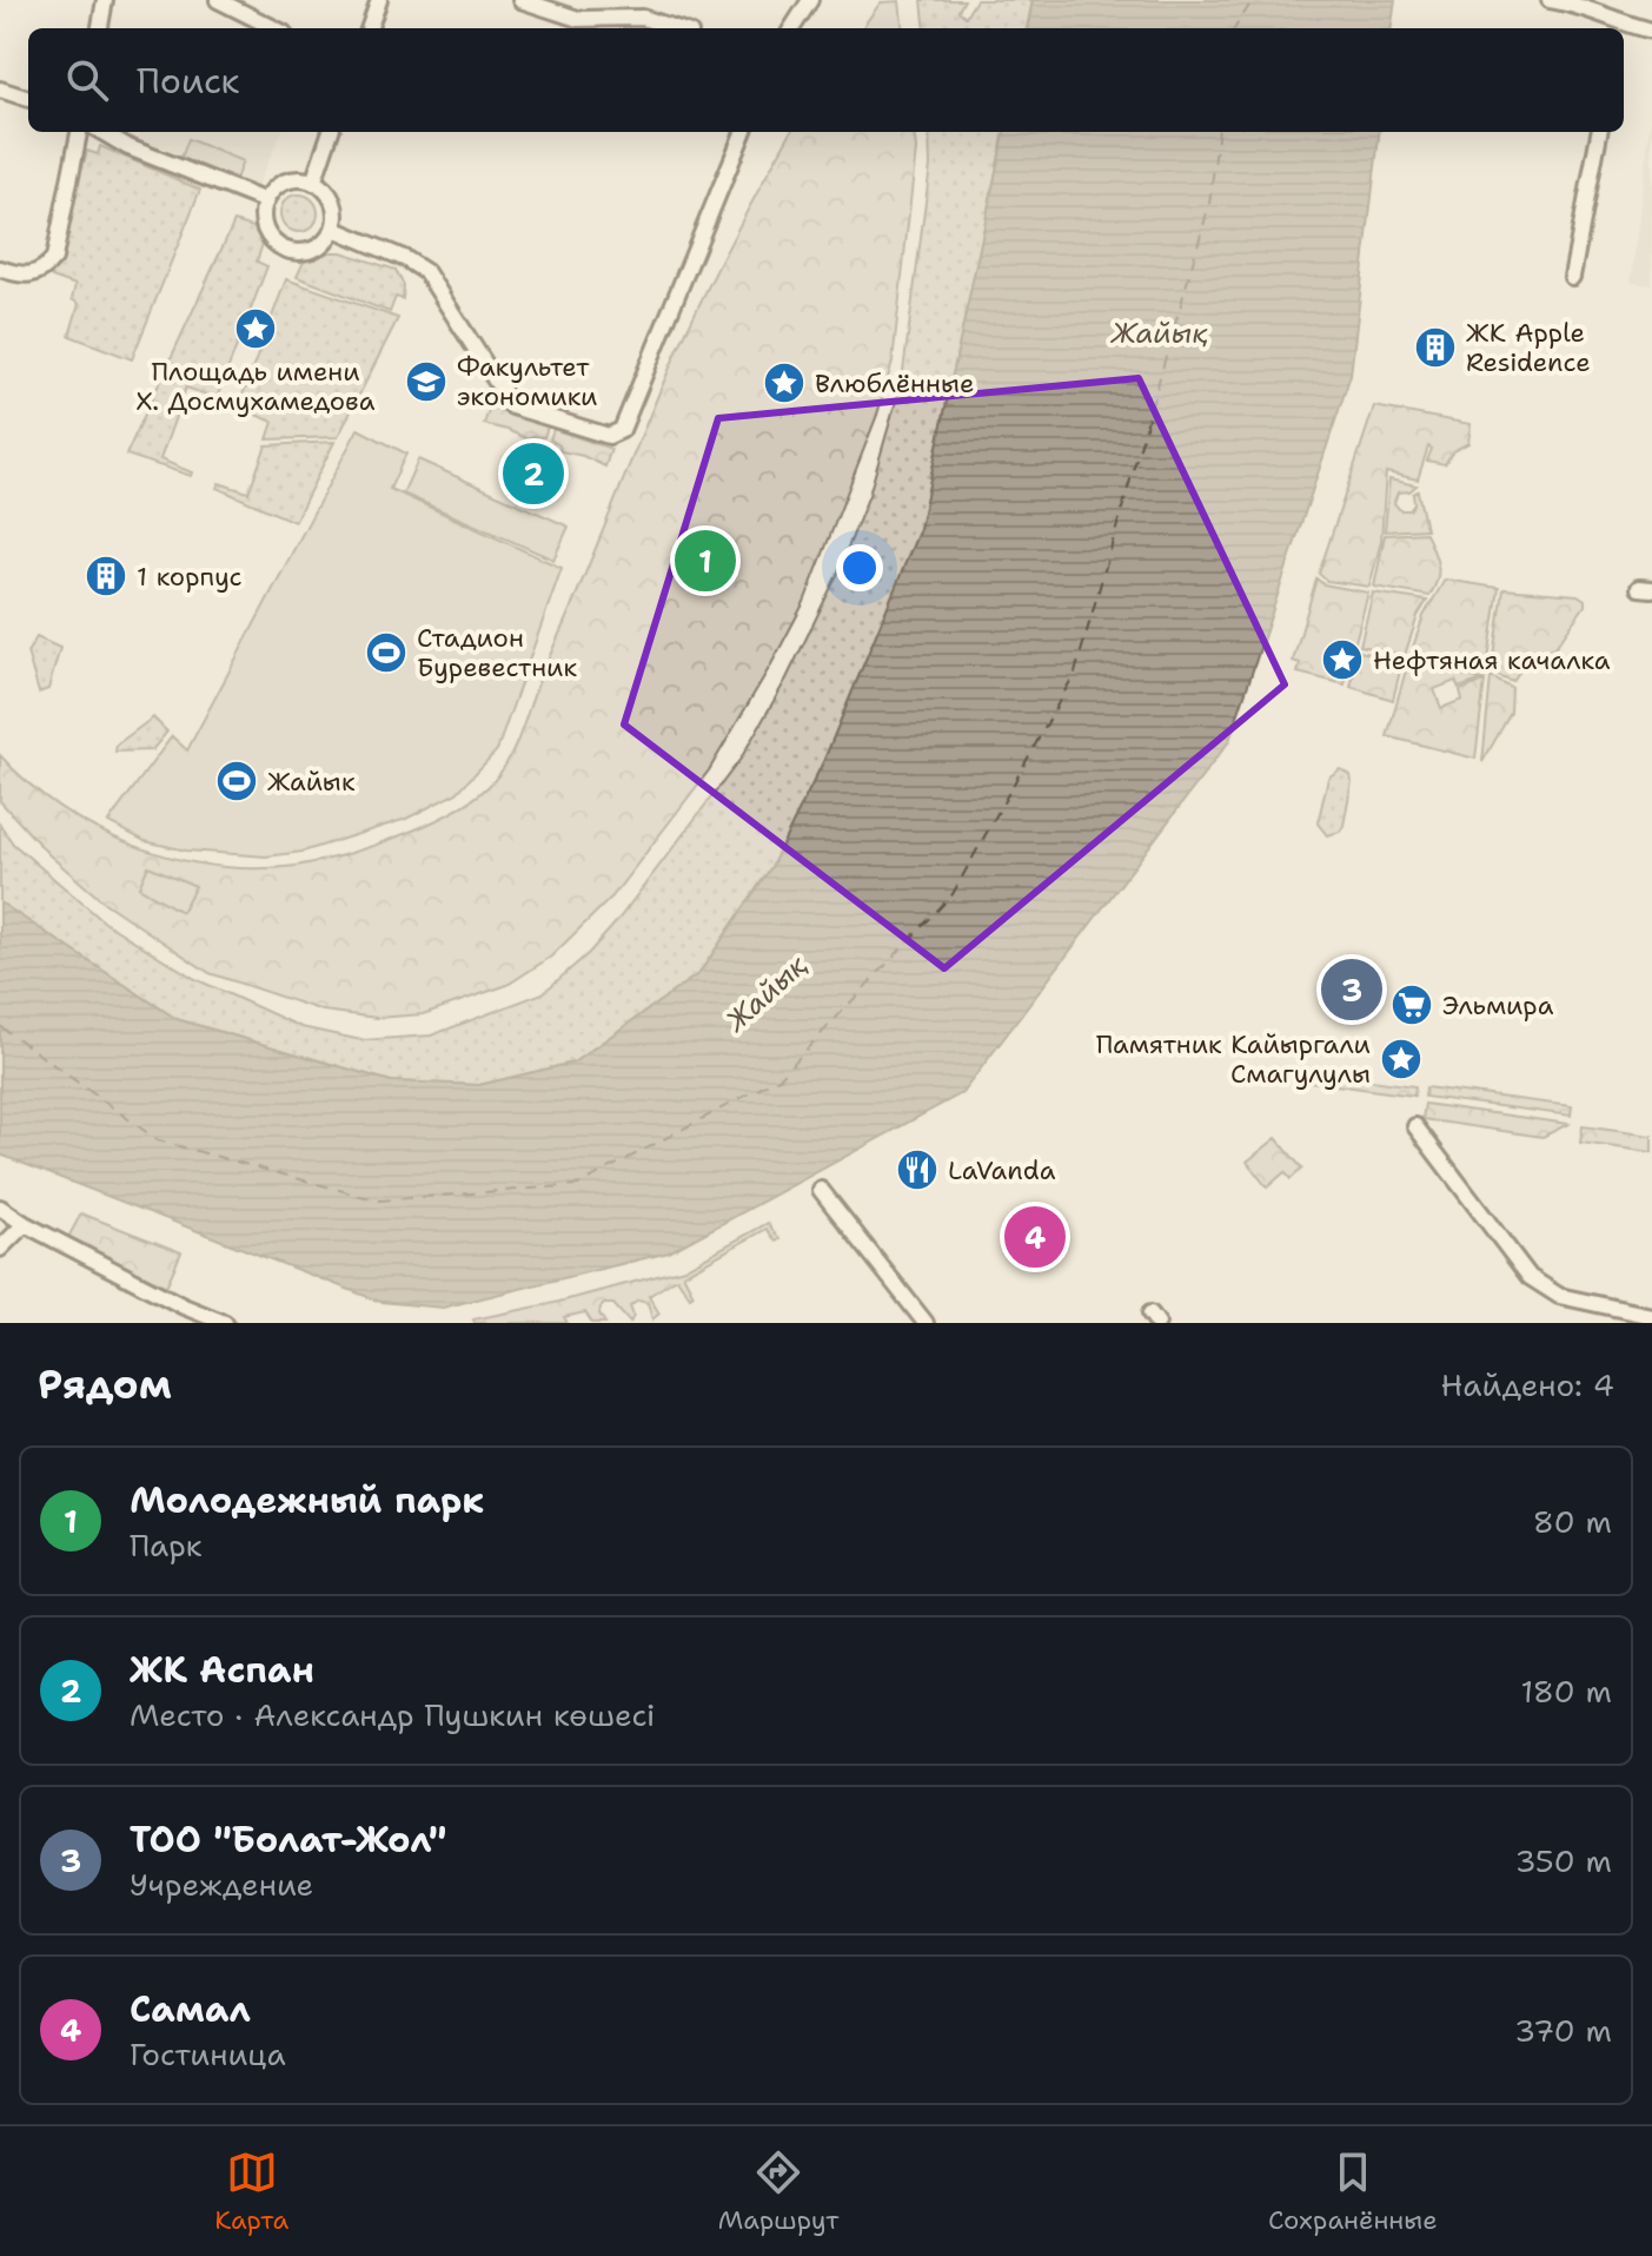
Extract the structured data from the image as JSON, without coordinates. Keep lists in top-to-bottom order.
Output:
{
  "water": ["Жайық"],
  "places": {
    "place": [
      "Площадь имени Х. Досмухамедова",
      "Влюблённые",
      "Нефтяная качалка",
      "Памятник Кайыргали Смагулулы"
    ],
    "building": ["ЖК Apple Residence", "1 корпус"],
    "school or university": ["Факультет экономики"],
    "sports": ["Стадион Буревестник", "Жайык"],
    "supermarket": ["Эльмира"],
    "restaurant": ["LaVanda"]
  },
  "page": {
    "search": "Поиск",
    "pins": [
      "2",
      "1",
      "3",
      "4"
    ],
    "heading": ["Рядом", "Найдено: 4"],
    "list": [
      {
        "mark": "1",
        "name": "Молодежный парк",
        "note": "Парк",
        "value": "80 m"
      },
      {
        "mark": "2",
        "name": "ЖК Аспан",
        "note": "Место · Александр Пушкин көшесі",
        "value": "180 m"
      },
      {
        "mark": "3",
        "name": "ТОО \"Болат-Жол\"",
        "note": "Учреждение",
        "value": "350 m"
      },
      {
        "mark": "4",
        "name": "Самал",
        "note": "Гостиница",
        "value": "370 m"
      }
    ],
    "nav": ["Карта", "Маршрут", "Сохранённые"]
  }
}
